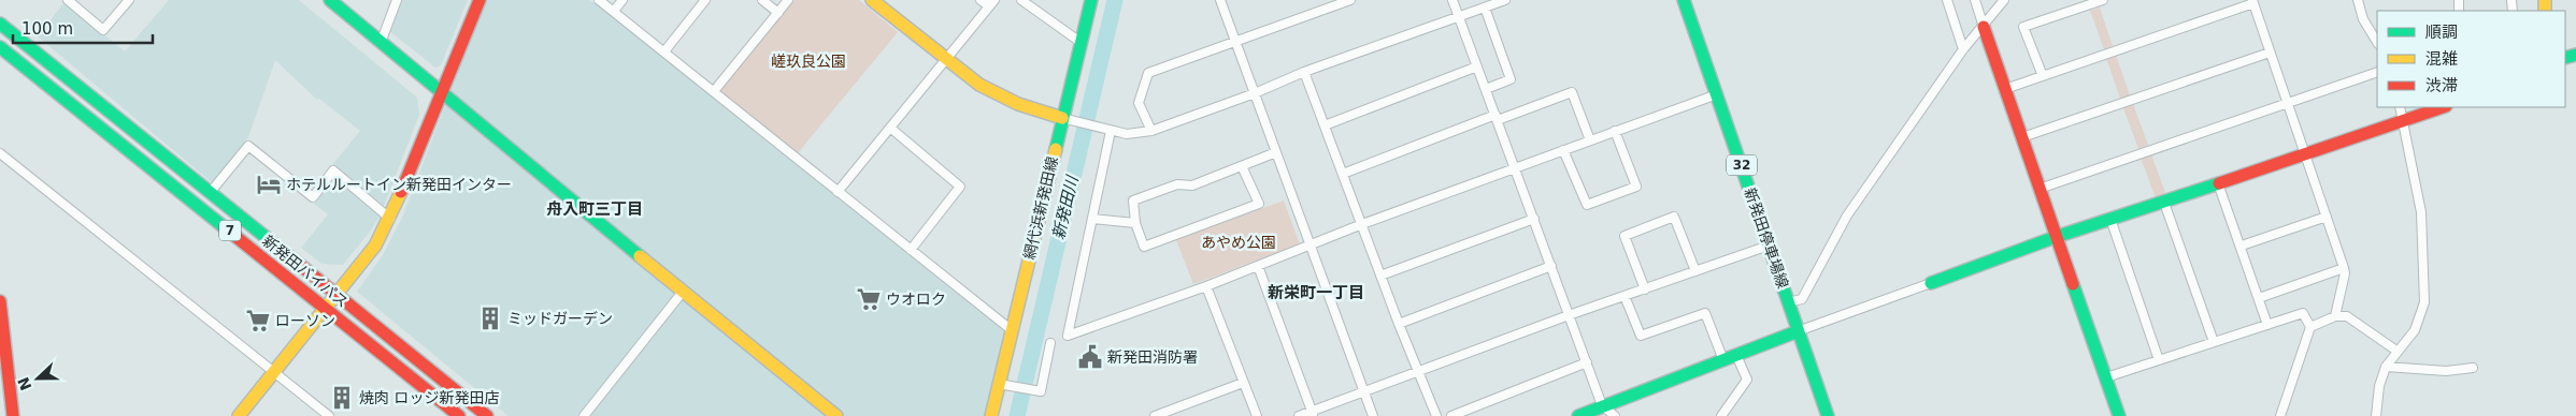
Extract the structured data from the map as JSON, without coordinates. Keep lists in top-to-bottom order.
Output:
{
  "streets": {
    "main road": [
      "32",
      "網代浜新発田線",
      "7",
      "新発田停車場線",
      "新発田バイパス"
    ]
  },
  "districts": ["舟入町三丁目", "新栄町一丁目"],
  "water": ["新発田川"],
  "parks": ["嵯玖良公園", "あやめ公園"],
  "places": {
    "hotel": ["ホテルルートイン新発田インター"],
    "supermarket": ["ウオロク", "ローソン"],
    "building": ["ミッドガーデン", "焼肉 ロッジ新発田店"],
    "public building": ["新発田消防署"]
  },
  "legend": ["順調", "混雑", "渋滞"],
  "scale_bar": "100 m",
  "north": "left"
}
